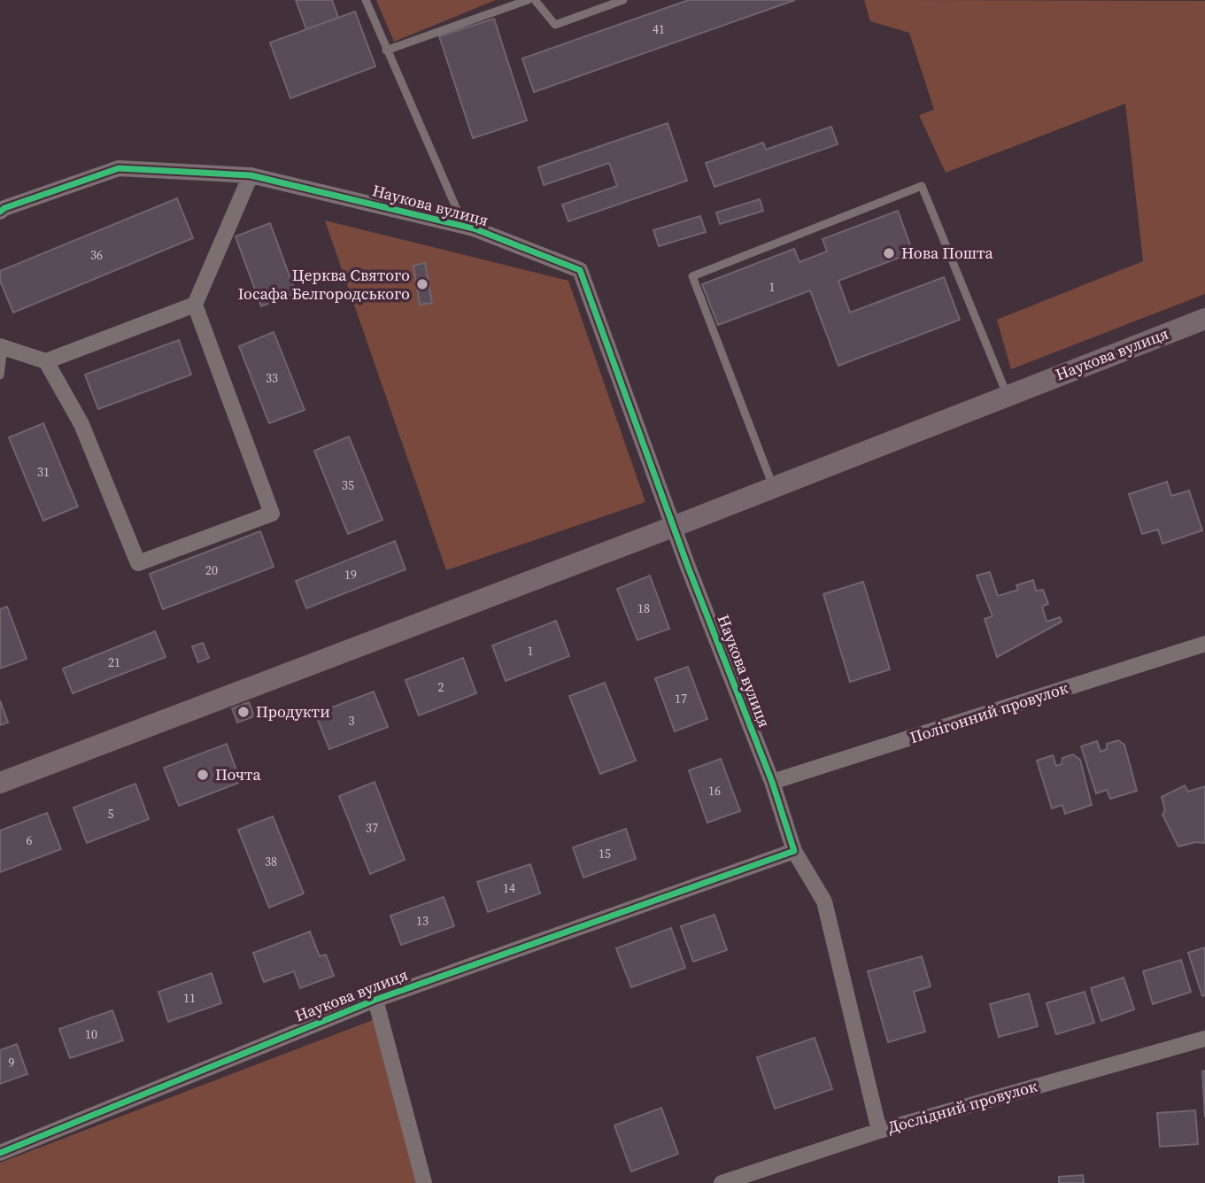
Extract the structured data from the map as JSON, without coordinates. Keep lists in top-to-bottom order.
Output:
{
  "streets": {
    "street": ["Наукова вулиця", "Полігонний провулок", "Дослідний провулок"]
  },
  "crossings": [
    ["Наукова вулиця", "Полігонний провулок"]
  ],
  "places": [
    "Нова Пошта",
    "Церква Святого Іосафа Белгородського",
    "Продукти",
    "Почта"
  ],
  "house_numbers": [
    "41",
    "36",
    "1",
    "33",
    "31",
    "35",
    "20",
    "19",
    "18",
    "1",
    "21",
    "2",
    "17",
    "3",
    "16",
    "5",
    "37",
    "6",
    "15",
    "38",
    "14",
    "13",
    "11",
    "10",
    "9"
  ]
}
